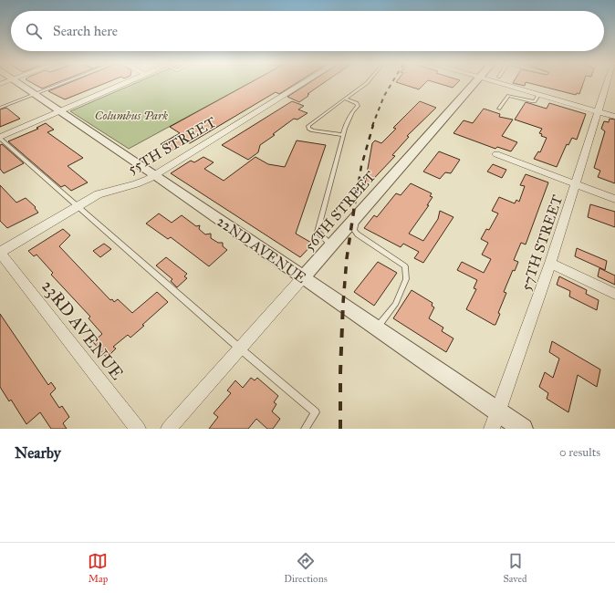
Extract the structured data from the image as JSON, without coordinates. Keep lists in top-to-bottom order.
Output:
{
  "streets": {
    "street": [
      "55TH STREET",
      "56TH STREET",
      "57TH STREET",
      "22ND AVENUE",
      "23RD AVENUE"
    ]
  },
  "crossings": [
    ["55TH STREET", "22ND AVENUE"],
    ["55TH STREET", "23RD AVENUE"],
    ["56TH STREET", "22ND AVENUE"],
    ["57TH STREET", "22ND AVENUE"]
  ],
  "parks": ["Columbus Park"],
  "page": {
    "search": "Search here",
    "heading": ["Nearby", "0 results"],
    "nav": ["Map", "Directions", "Saved"]
  }
}
